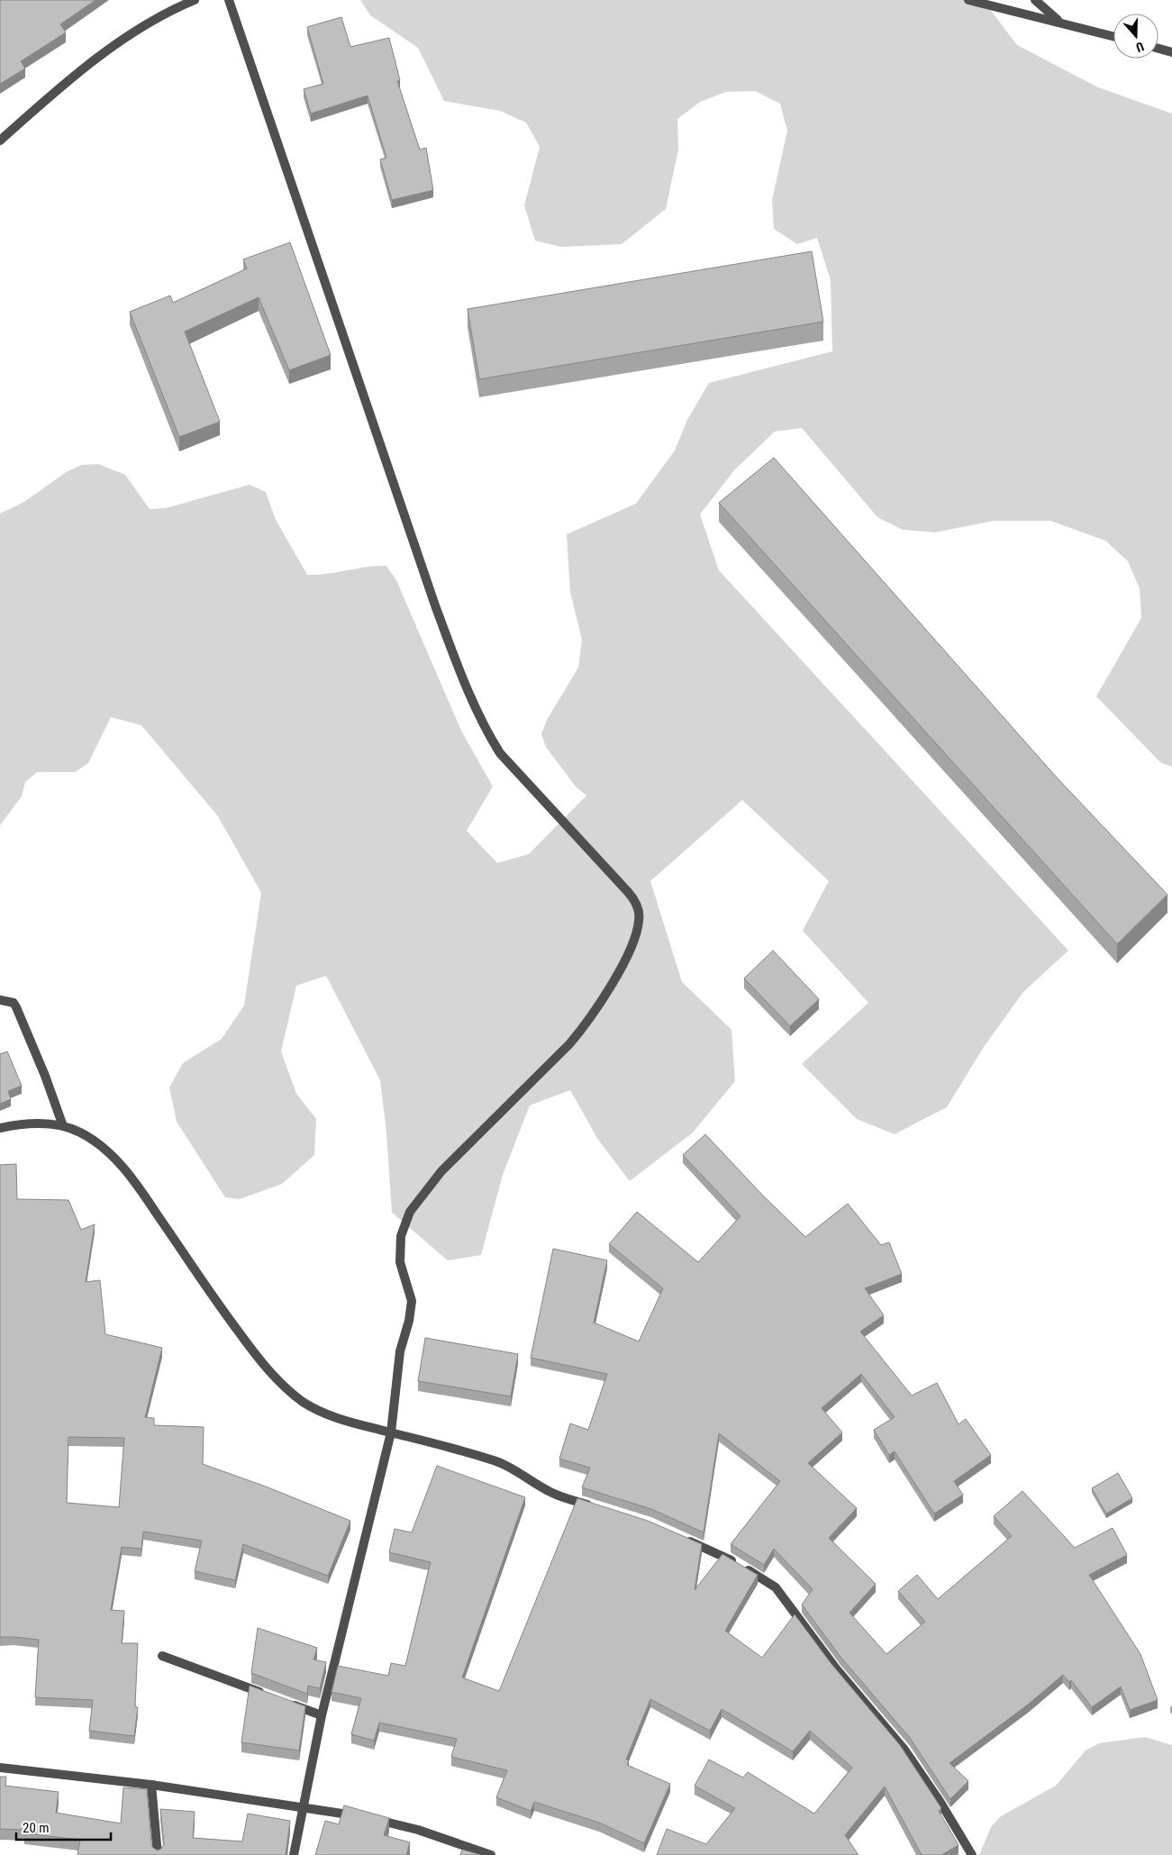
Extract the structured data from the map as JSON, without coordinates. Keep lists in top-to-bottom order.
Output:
{
  "scale_bar": "20 m",
  "north": "bottom"
}
